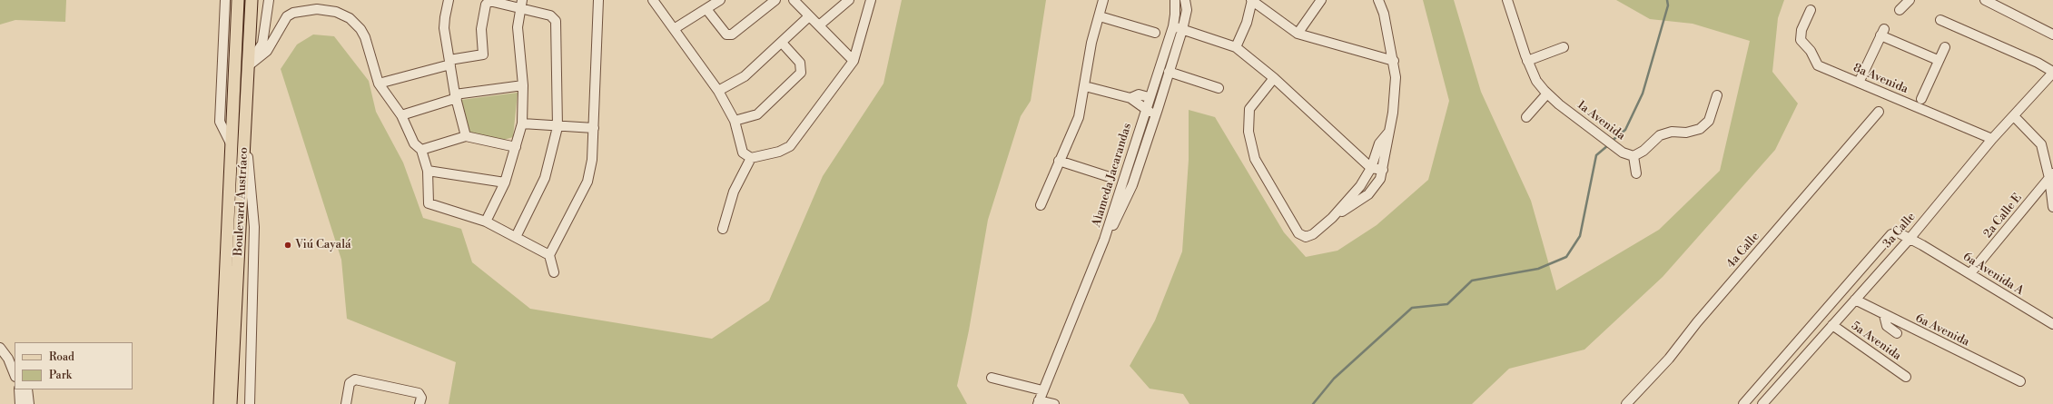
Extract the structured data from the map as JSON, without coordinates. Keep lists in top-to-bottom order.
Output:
{
  "streets": {
    "main road": ["Boulevard Austríaco"],
    "street": [
      "8a Avenida",
      "1a Avenida",
      "Alameda Jacarandas",
      "2a Calle E",
      "3a Calle",
      "4a Calle",
      "6a Avenida A",
      "6a Avenida",
      "5a Avenida"
    ]
  },
  "crossings": [
    ["8a Avenida", "3a Calle"],
    ["2a Calle E", "6a Avenida A"],
    ["3a Calle", "6a Avenida A"],
    ["3a Calle", "6a Avenida"],
    ["3a Calle", "5a Avenida"]
  ],
  "places": ["Viú Cayalá"],
  "legend": ["Road", "Park"]
}
